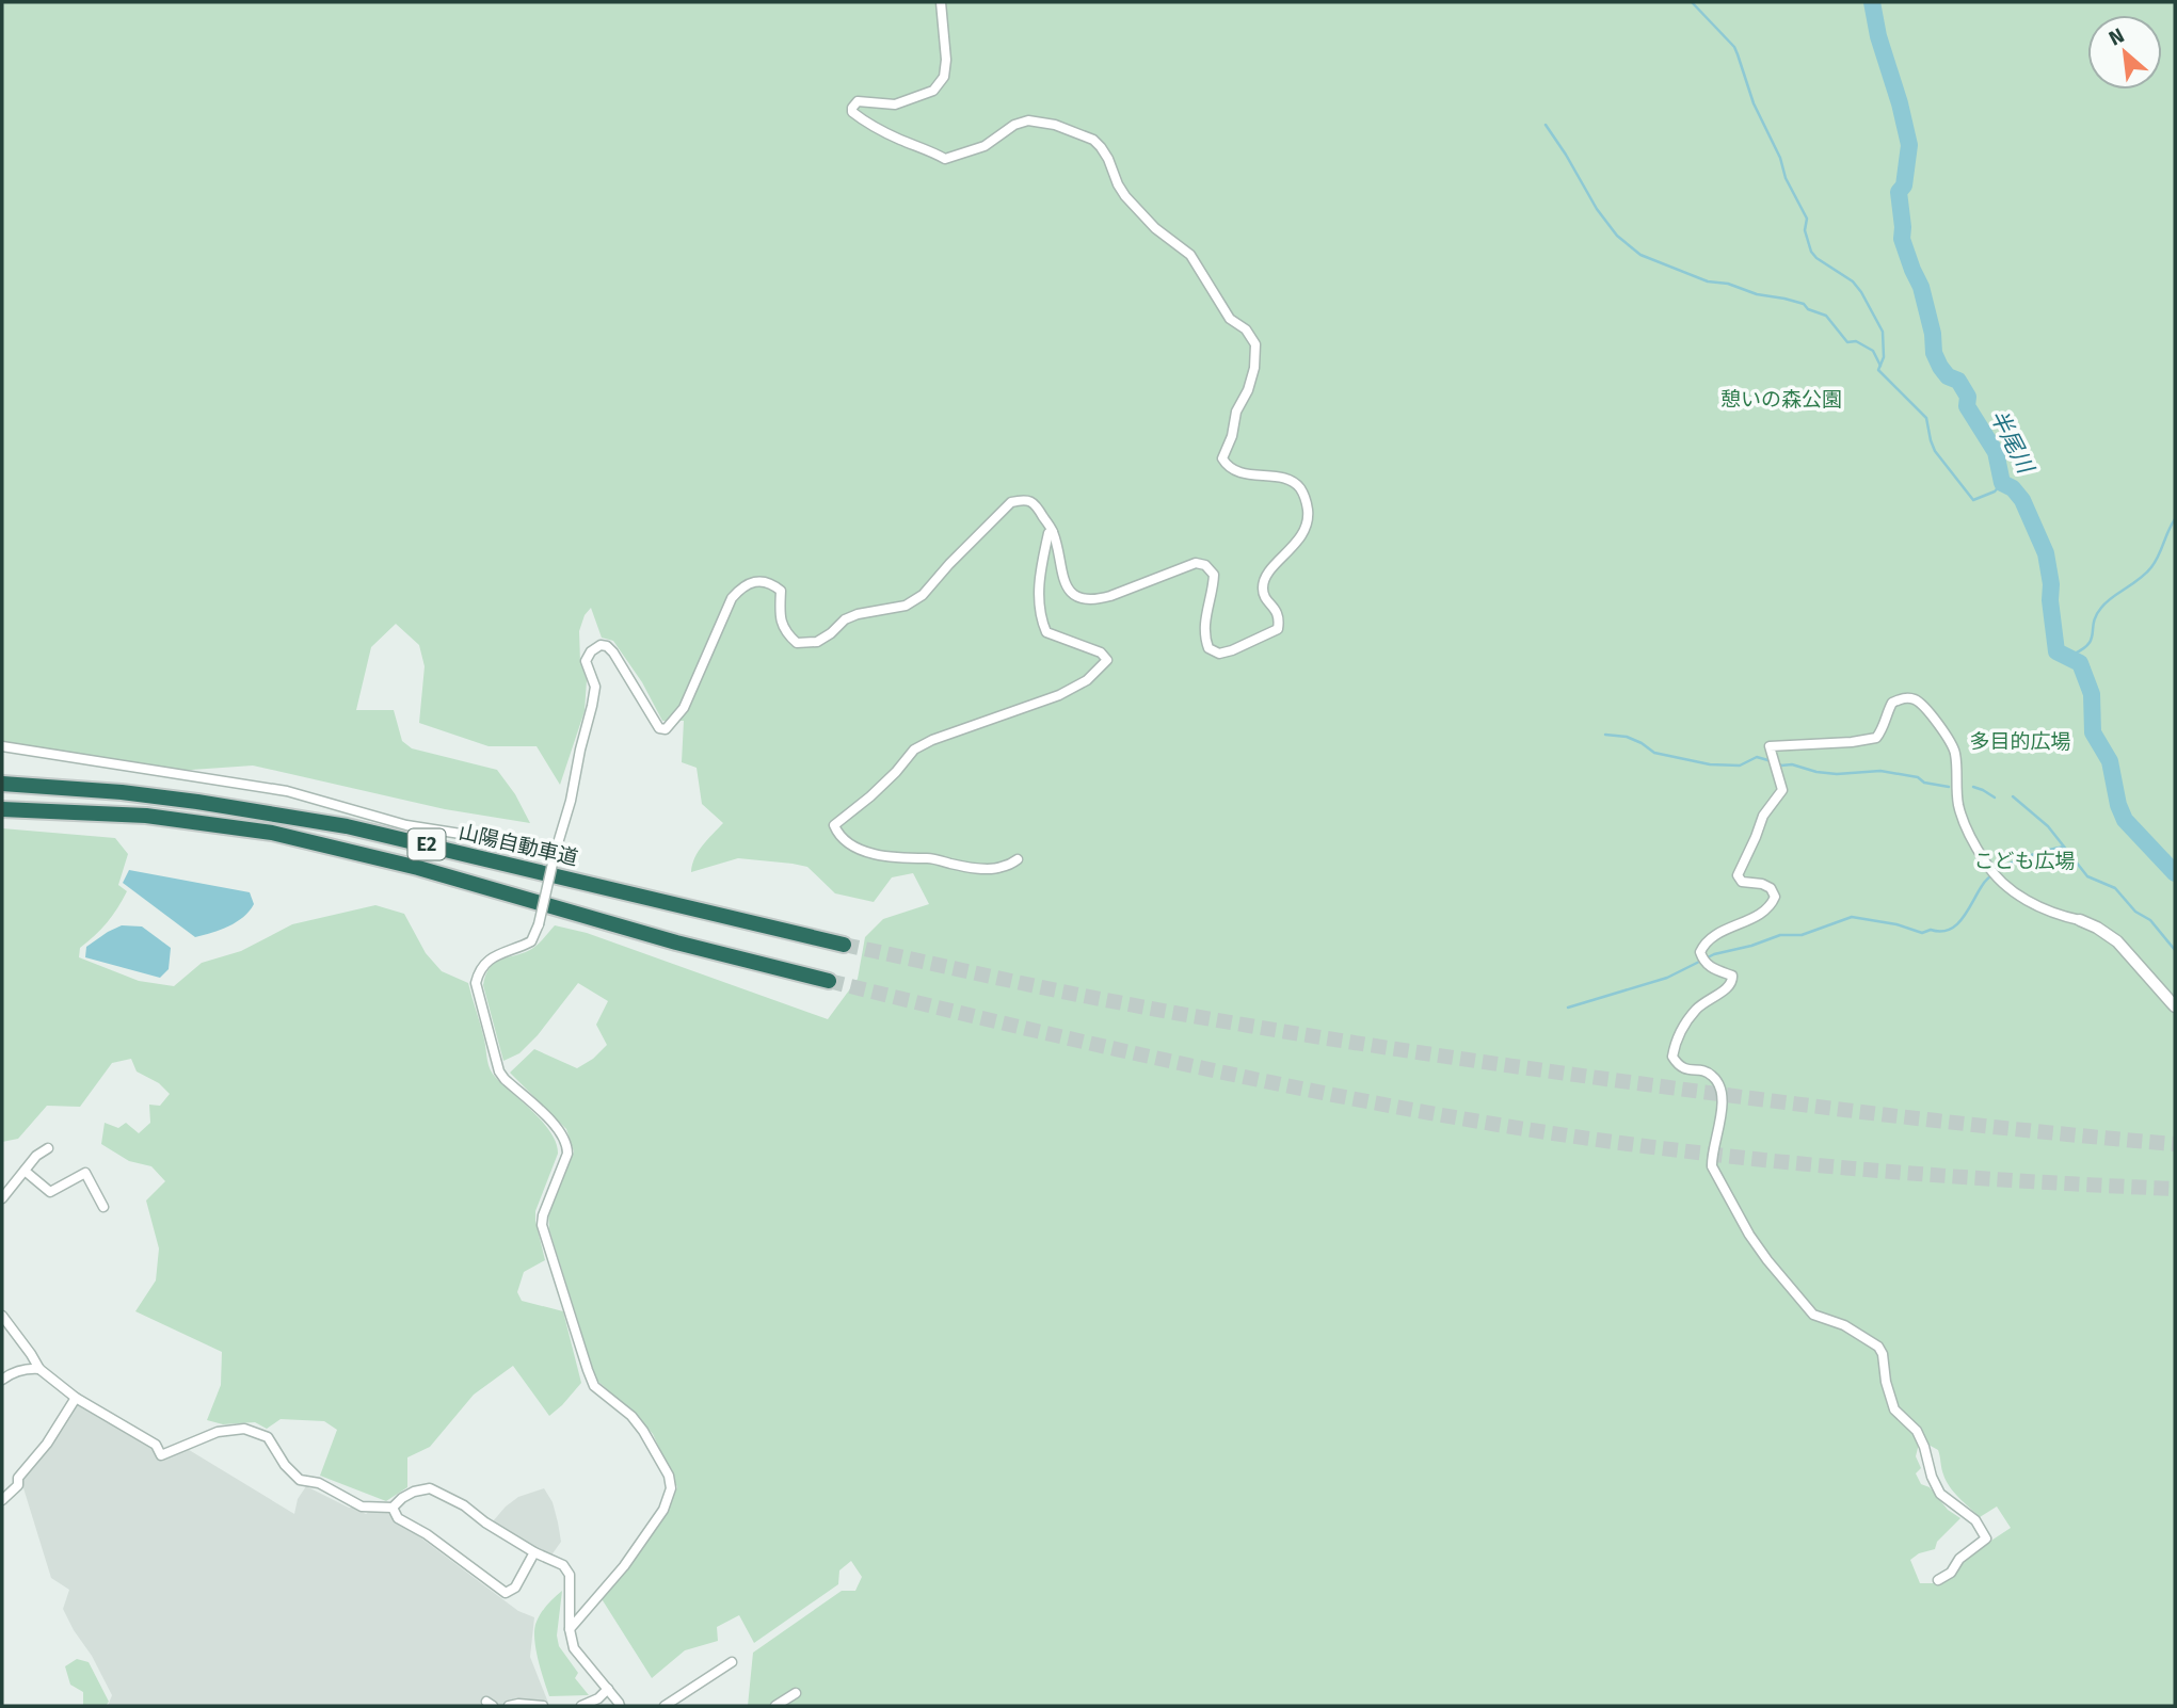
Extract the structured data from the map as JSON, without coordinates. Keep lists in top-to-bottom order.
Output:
{
  "streets": {
    "highway": ["E2", "山陽自動車道"]
  },
  "water": ["半尾川"],
  "parks": ["憩いの森公園", "多目的広場", "こども広場"],
  "north": "top left"
}
